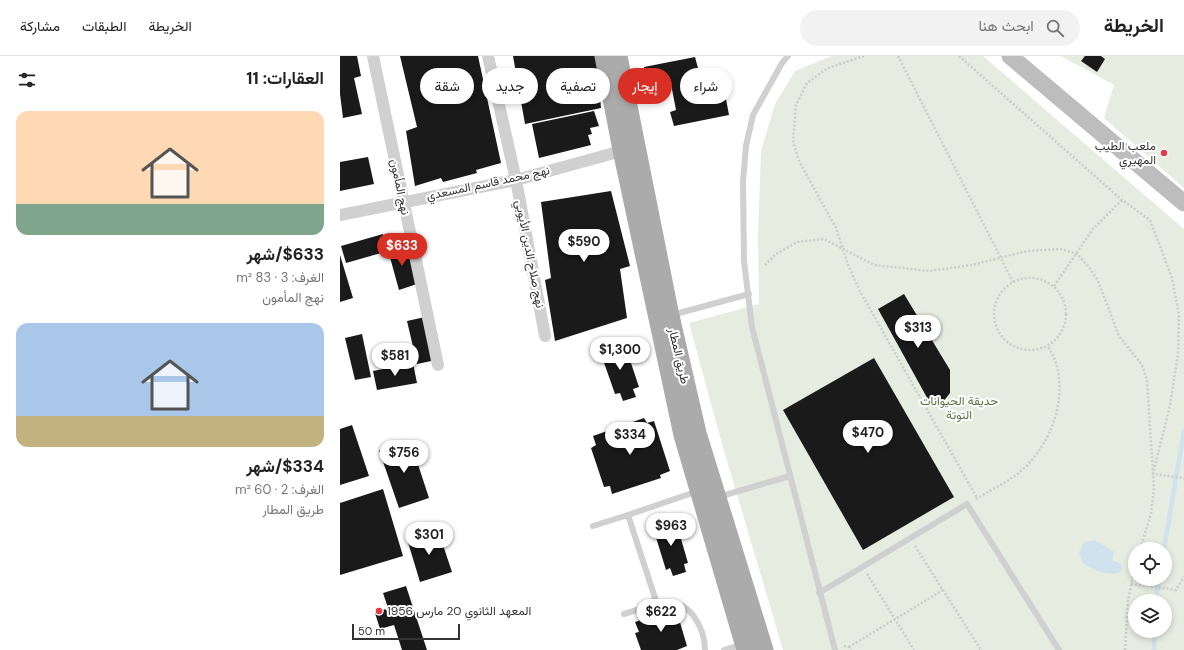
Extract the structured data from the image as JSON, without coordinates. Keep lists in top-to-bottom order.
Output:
{
  "streets": {
    "main road": ["طريق المطار"],
    "street": ["نهج محمد قاسم المسعدي", "نهج المأمون", "نهج صلاح الدين الأيوبي"]
  },
  "crossings": [
    ["نهج محمد قاسم المسعدي", "نهج المأمون"],
    ["نهج محمد قاسم المسعدي", "نهج صلاح الدين الأيوبي"],
    ["نهج محمد قاسم المسعدي", "طريق المطار"]
  ],
  "parks": ["حديقة الحيوانات التوتة"],
  "places": ["ملعب الطيب المهيري", "المعهد الثانوي 20 مارس 1956"],
  "scale_bar": "50 m",
  "page": {
    "header": "الخريطة",
    "search": "ابحث هنا",
    "nav": ["الخريطة", "الطبقات", "مشاركة"],
    "heading": "العقارات: 11",
    "chip": [
      "شراء",
      "إيجار",
      "تصفية",
      "جديد",
      "شقة"
    ],
    "list": [
      {
        "name": "$633/شهر",
        "note": "الغرف: 3 · 83 m² · نهج المأمون"
      },
      {
        "name": "$334/شهر",
        "note": "الغرف: 2 · 60 m² · طريق المطار"
      }
    ],
    "price": [
      "$590",
      "$633",
      "$313",
      "$1,300",
      "$581",
      "$470",
      "$334",
      "$756",
      "$963",
      "$301",
      "$622"
    ],
    "scale": "50 m"
  }
}
